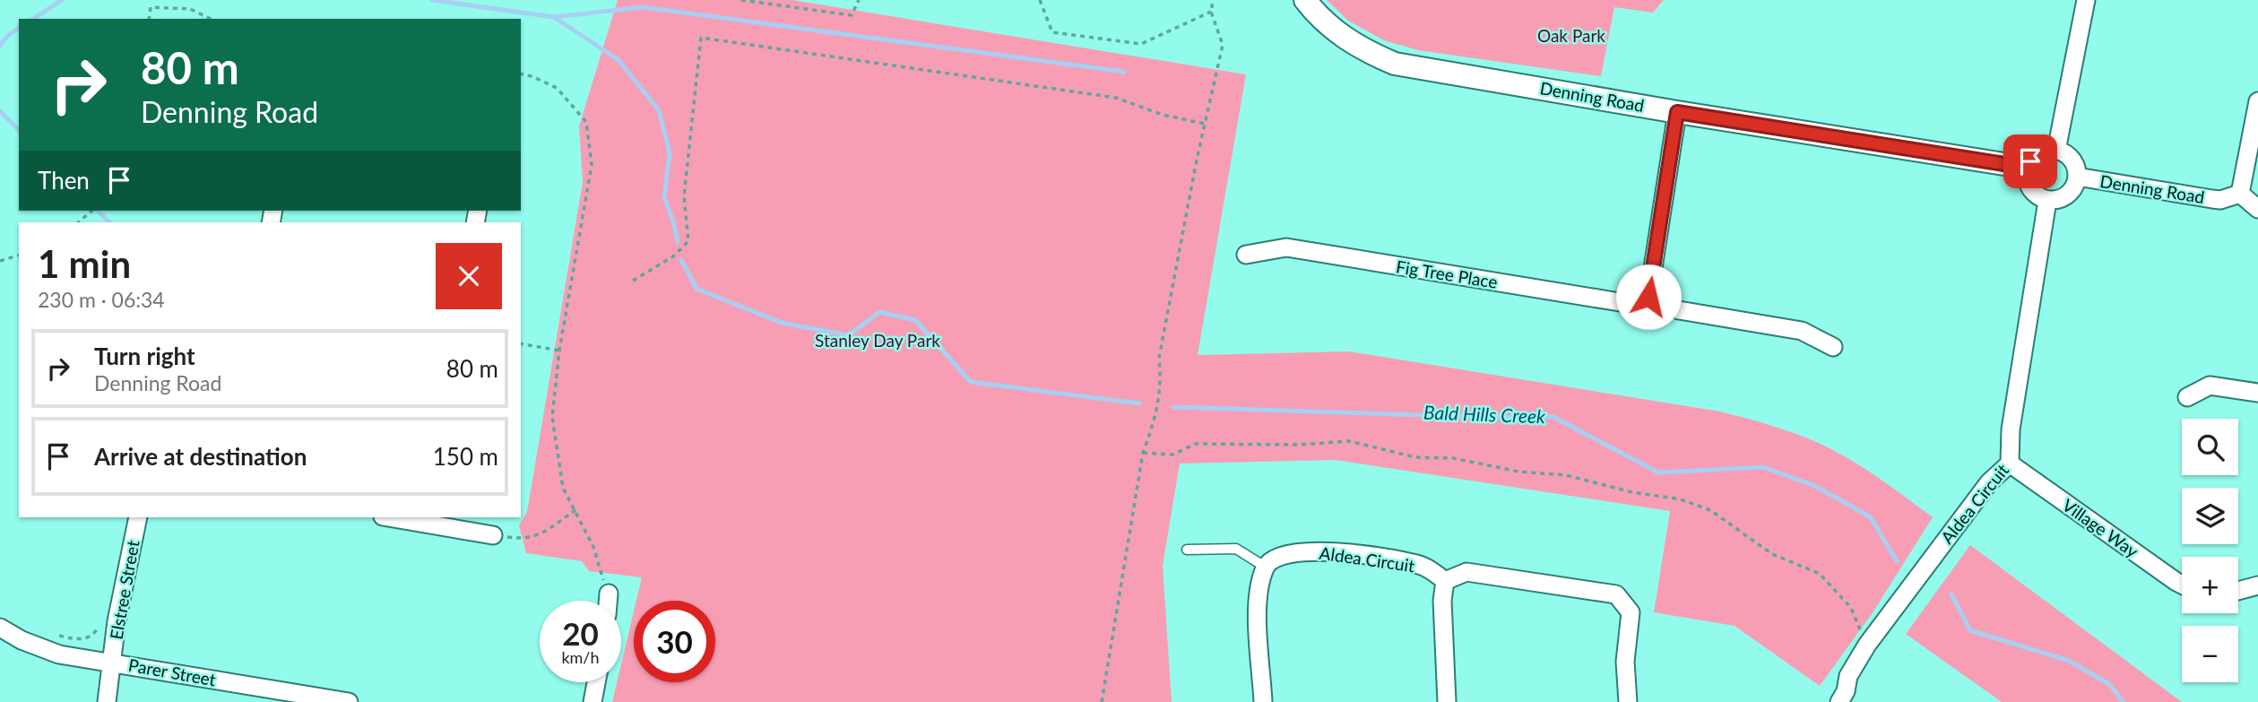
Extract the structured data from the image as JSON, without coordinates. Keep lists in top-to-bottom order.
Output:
{
  "streets": {
    "street": [
      "Denning Road",
      "Fig Tree Place",
      "Aldea Circuit",
      "Village Way",
      "Elstree Street",
      "Parer Street"
    ]
  },
  "crossings": [
    ["Denning Road", "Aldea Circuit"],
    ["Aldea Circuit", "Village Way"],
    ["Elstree Street", "Parer Street"]
  ],
  "water": ["Bald Hills Creek"],
  "parks": ["Oak Park", "Stanley Day Park"],
  "page": {
    "turn": ["80 m", "Denning Road"],
    "then": "Then",
    "heading": ["1 min", "230 m · 06:34"],
    "list": [
      {
        "name": "Turn right",
        "note": "Denning Road",
        "value": "80 m"
      },
      {
        "name": "Arrive at destination",
        "value": "150 m"
      }
    ],
    "map_buttons": ["+", "−"],
    "speed": "20 km/h",
    "limit": "30"
  }
}
